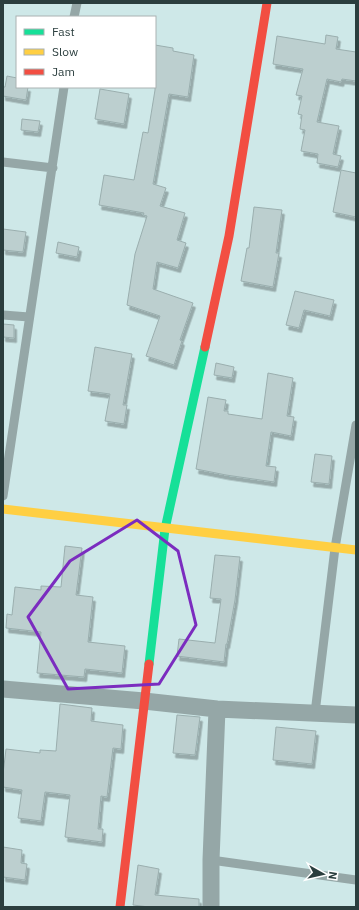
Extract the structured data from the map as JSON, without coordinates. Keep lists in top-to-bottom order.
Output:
{
  "legend": ["Fast", "Slow", "Jam"],
  "north": "right"
}
